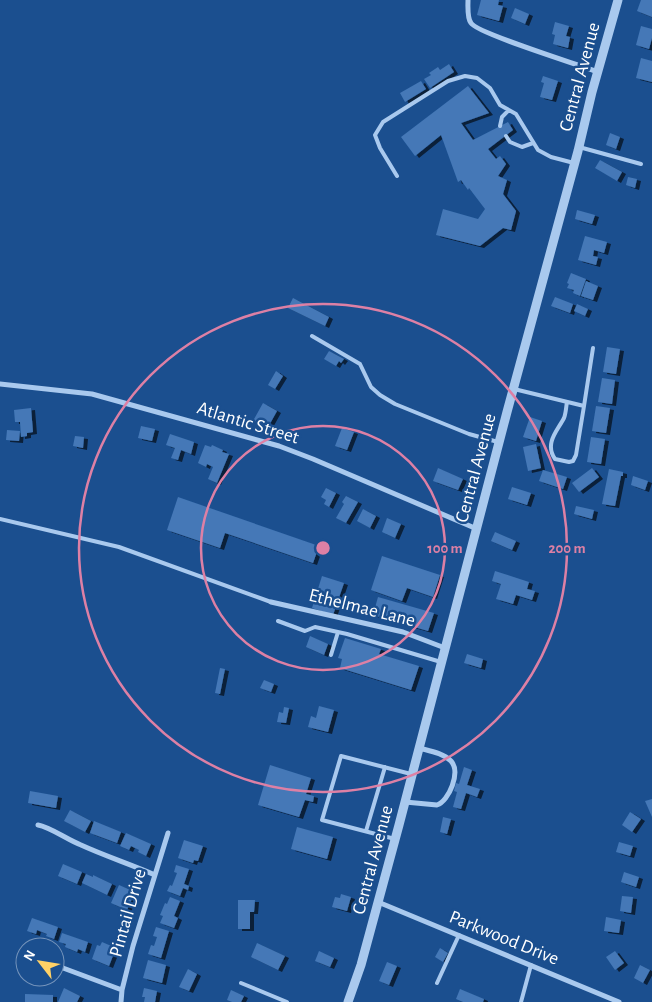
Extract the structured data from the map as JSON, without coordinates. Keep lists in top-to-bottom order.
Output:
{
  "streets": {
    "street": [
      "Central Avenue",
      "Atlantic Street",
      "Ethelmae Lane",
      "Pintail Drive",
      "Parkwood Drive"
    ]
  },
  "crossings": [
    ["Central Avenue", "Atlantic Street"],
    ["Central Avenue", "Ethelmae Lane"],
    ["Central Avenue", "Parkwood Drive"]
  ],
  "north": "top left",
  "rings": ["100 m", "200 m"]
}
